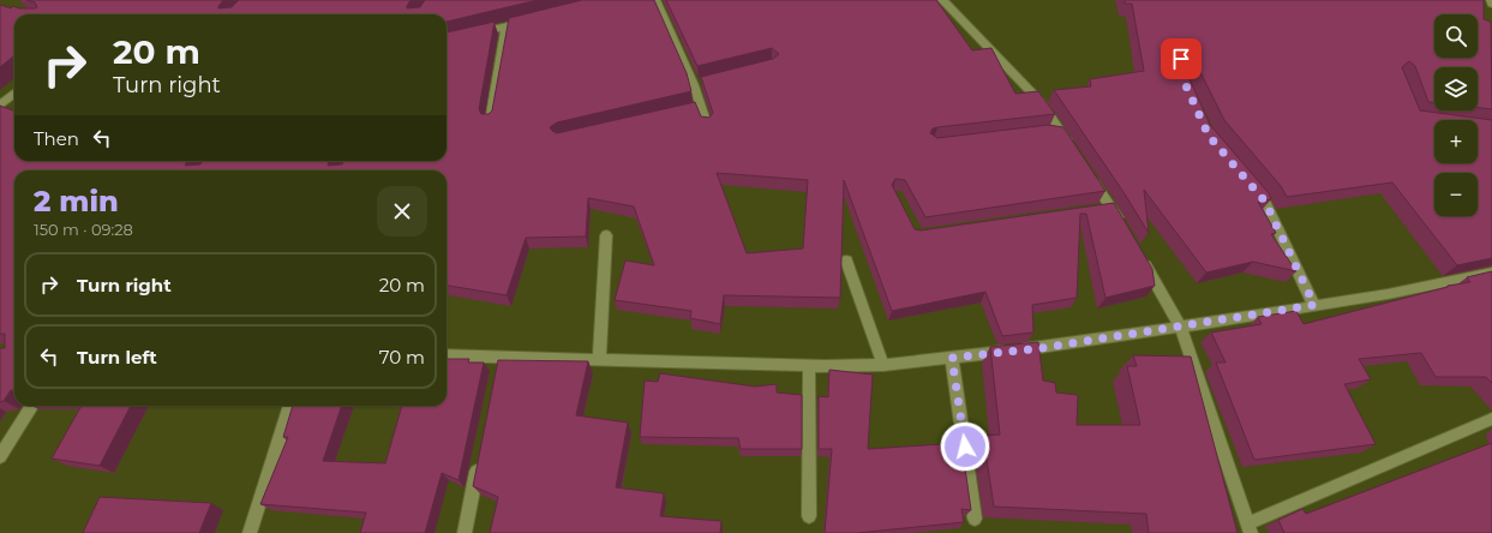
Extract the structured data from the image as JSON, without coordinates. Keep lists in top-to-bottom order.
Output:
{
  "page": {
    "map_buttons": ["+", "−"],
    "turn": ["20 m", "Turn right"],
    "then": "Then",
    "heading": ["2 min", "150 m · 09:28"],
    "list": [
      {
        "name": "Turn right",
        "value": "20 m"
      },
      {
        "name": "Turn left",
        "value": "70 m"
      }
    ]
  }
}
